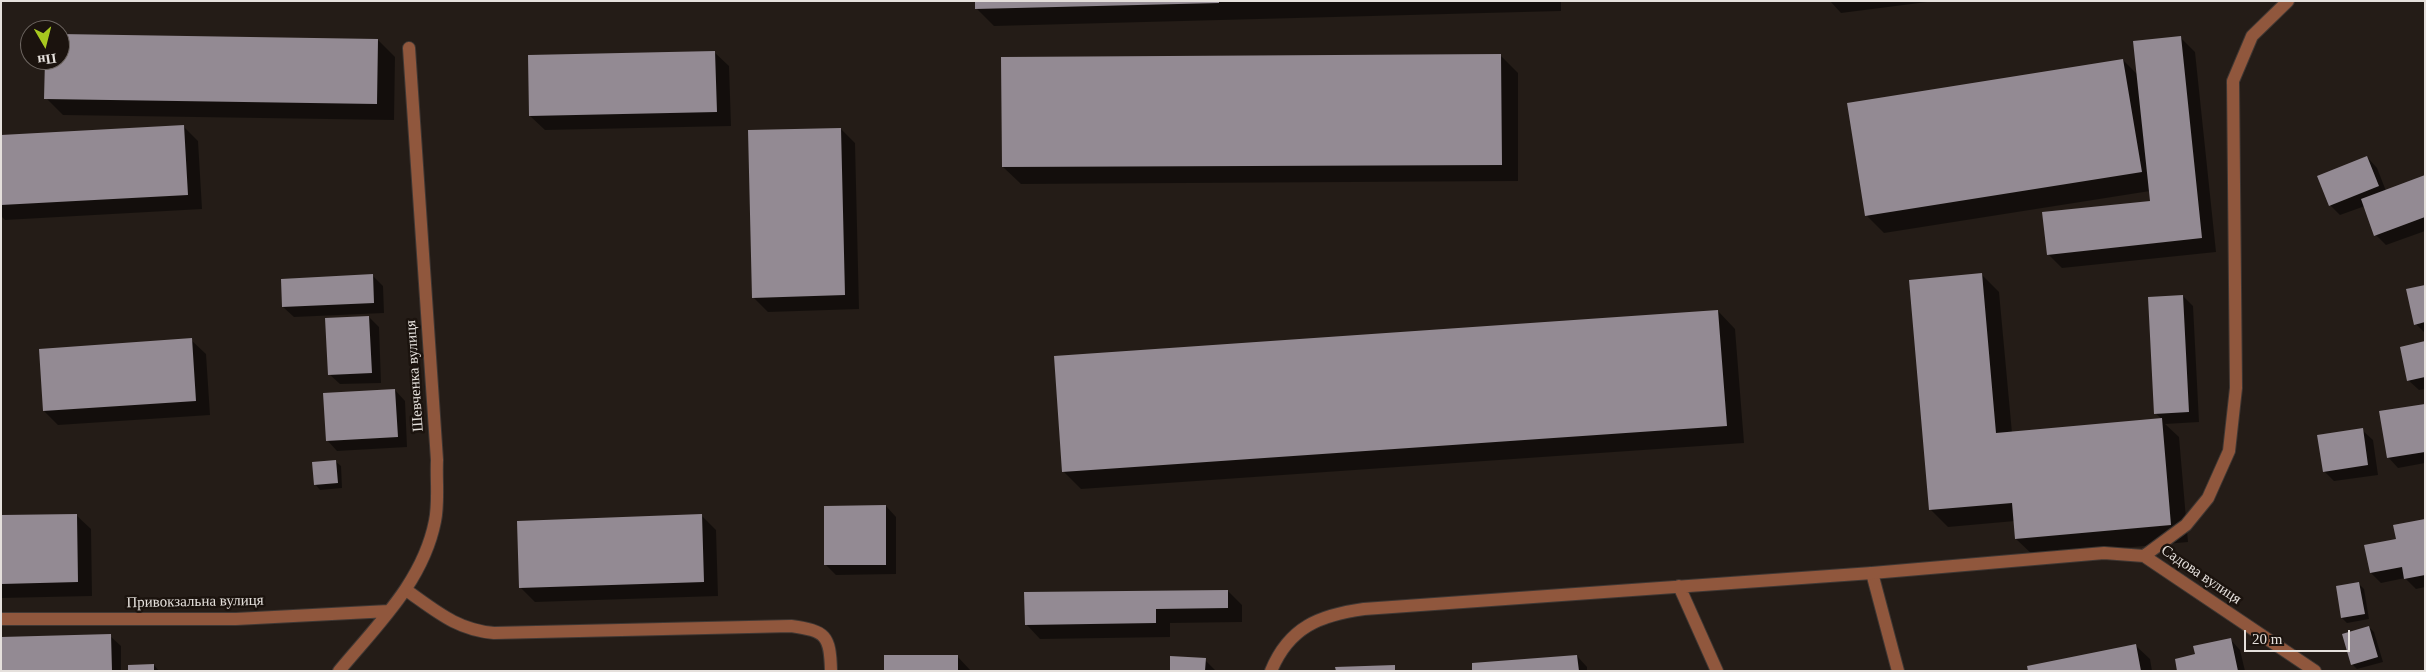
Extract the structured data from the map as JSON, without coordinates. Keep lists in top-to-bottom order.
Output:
{
  "streets": {
    "street": ["Шевченка вулиця", "Садова вулиця", "Привокзальна вулиця"]
  },
  "crossings": [
    ["Шевченка вулиця", "Привокзальна вулиця"]
  ],
  "scale_bar": "20 m",
  "north": "bottom"
}
